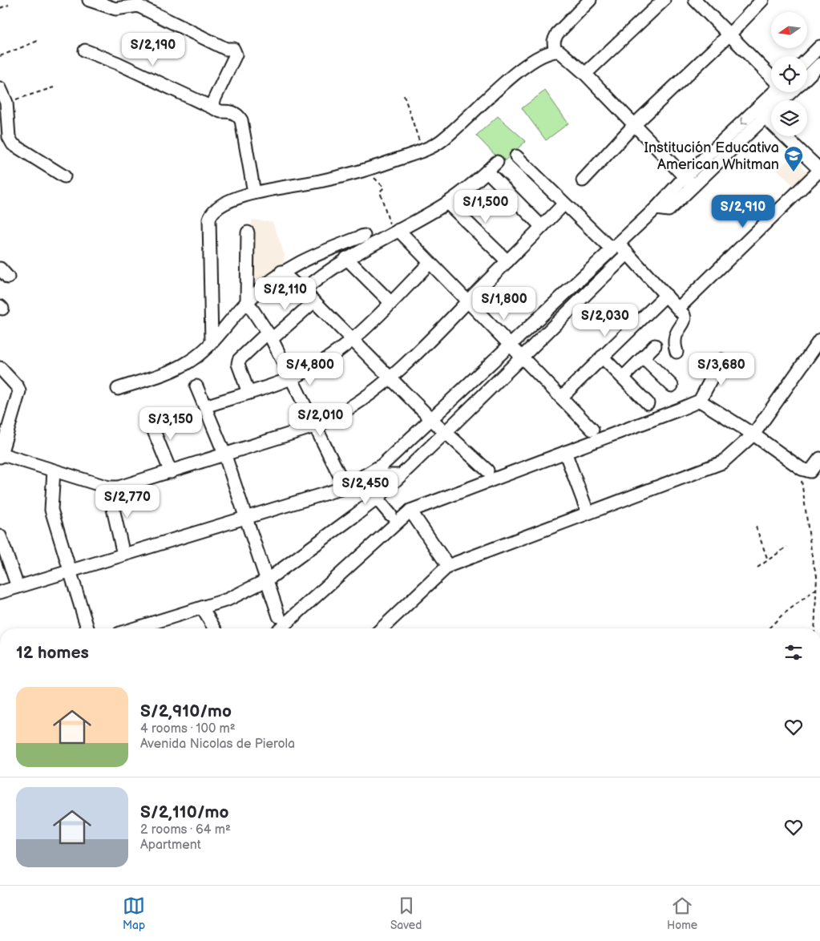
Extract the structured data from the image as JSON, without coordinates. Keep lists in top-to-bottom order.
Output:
{
  "places": {
    "school or university": ["Institución Educativa American Whitman"]
  },
  "north": "left",
  "page": {
    "price": [
      "S/2,190",
      "S/1,500",
      "S/2,910",
      "S/2,110",
      "S/1,800",
      "S/2,030",
      "S/4,800",
      "S/3,680",
      "S/2,010",
      "S/3,150",
      "S/2,450",
      "S/2,770"
    ],
    "heading": "12 homes",
    "list": [
      {
        "name": "S/2,910/mo",
        "note": "4 rooms · 100 m² · Avenida Nicolas de Pierola"
      },
      {
        "name": "S/2,110/mo",
        "note": "2 rooms · 64 m² · Apartment"
      }
    ],
    "tabs": ["Map", "Saved", "Home"]
  }
}
